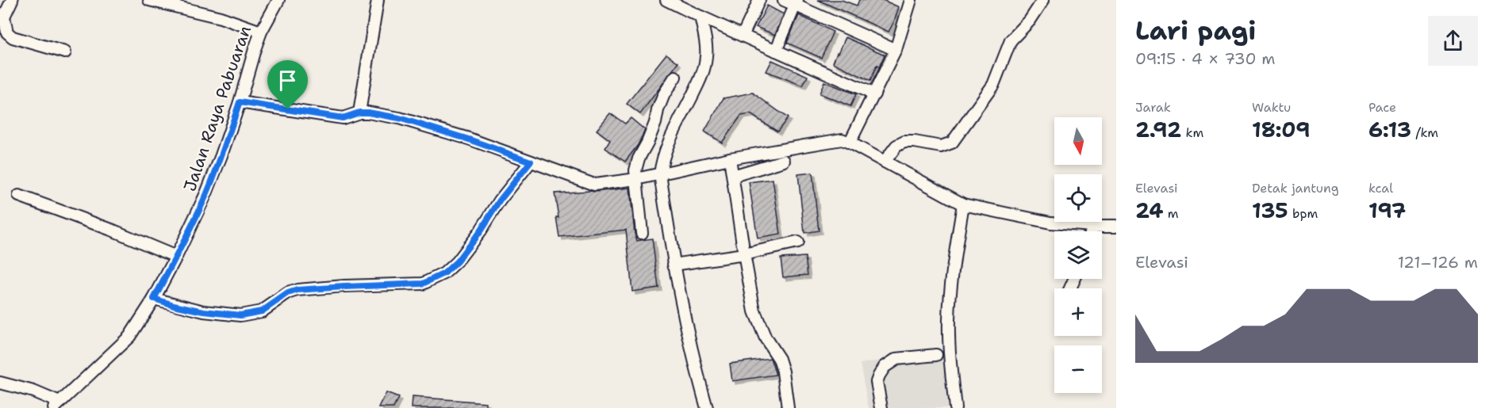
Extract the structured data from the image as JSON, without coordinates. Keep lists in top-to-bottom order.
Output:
{
  "streets": {
    "street": ["Jalan Raya Pabuaran"]
  },
  "north": "bottom",
  "page": {
    "heading": ["Lari pagi", "09:15 · 4 × 730 m"],
    "stats": [
      ["Jarak", "2.92 km"],
      ["Waktu", "18:09"],
      ["Pace", "6:13 /km"],
      ["Elevasi", "24 m"],
      ["Detak jantung", "135 bpm"],
      ["kcal", "197"]
    ],
    "map_buttons": ["+", "−"],
    "chart": ["Elevasi", "121–126 m"]
  }
}
